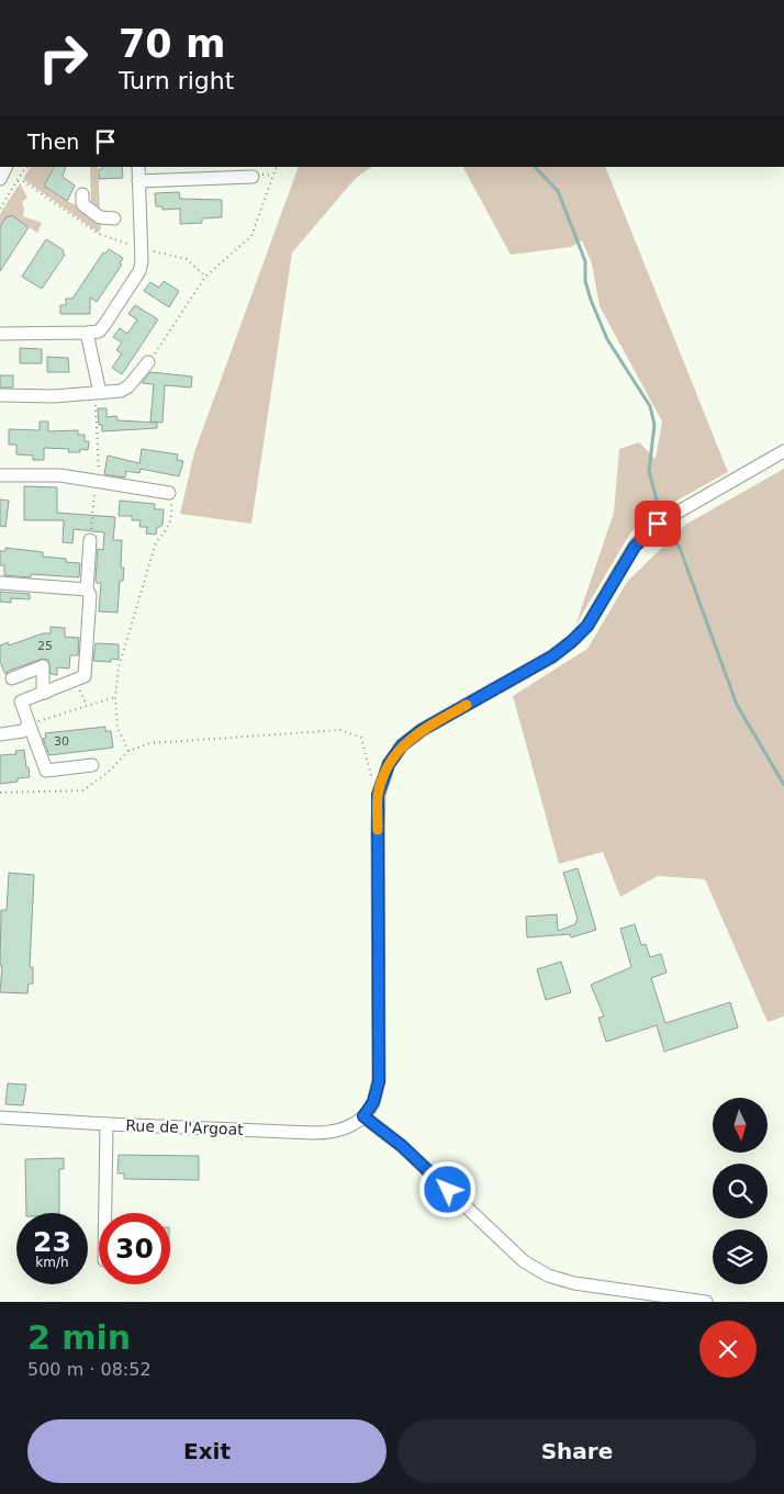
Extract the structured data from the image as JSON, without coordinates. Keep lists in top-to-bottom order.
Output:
{
  "streets": {
    "street": ["Rue de l'Argoat"]
  },
  "house_numbers": ["25", "30"],
  "north": "bottom",
  "page": {
    "turn": ["70 m", "Turn right"],
    "then": "Then",
    "speed": "23 km/h",
    "limit": "30",
    "heading": ["2 min", "500 m · 08:52"],
    "buttons": ["Exit", "Share"]
  }
}
